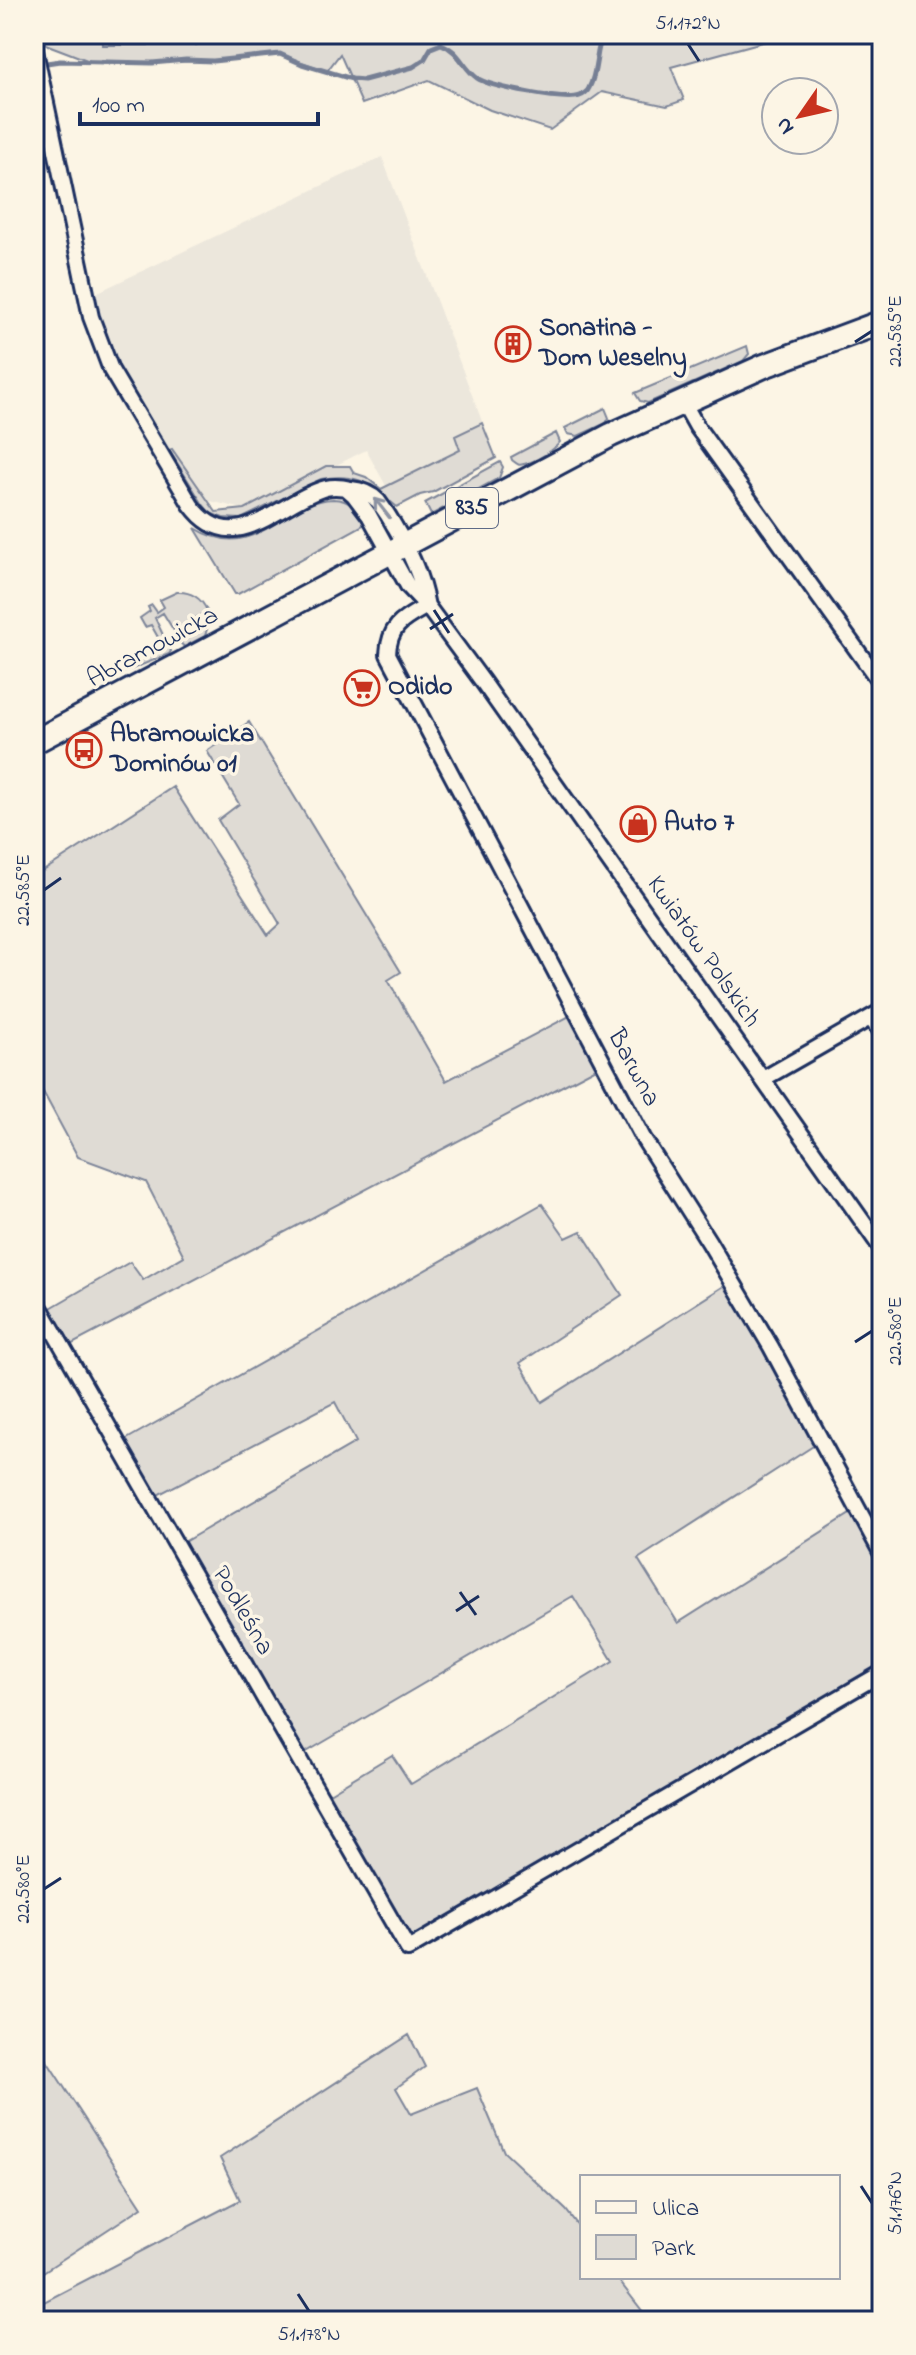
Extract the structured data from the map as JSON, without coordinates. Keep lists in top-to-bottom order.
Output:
{
  "streets": {
    "main road": ["835", "Abramowicka"],
    "street": ["Kwiatów Polskich", "Barwna", "Podleśna"]
  },
  "crossings": [
    ["835", "Abramowicka"],
    ["835", "Kwiatów Polskich"],
    ["Abramowicka", "Kwiatów Polskich"],
    ["Kwiatów Polskich", "Barwna"]
  ],
  "places": {
    "building": ["Sonatina - Dom Weselny"],
    "supermarket": ["Odido"],
    "bus stop": ["Abramowicka Dominów 01"],
    "shop": ["Auto 7"]
  },
  "legend": ["Ulica", "Park"],
  "scale_bar": "100 m",
  "north": "bottom left",
  "coordinates": [
    "51.172°N",
    "22.585°E",
    "22.580°E",
    "51.176°N",
    "51.178°N"
  ]
}
